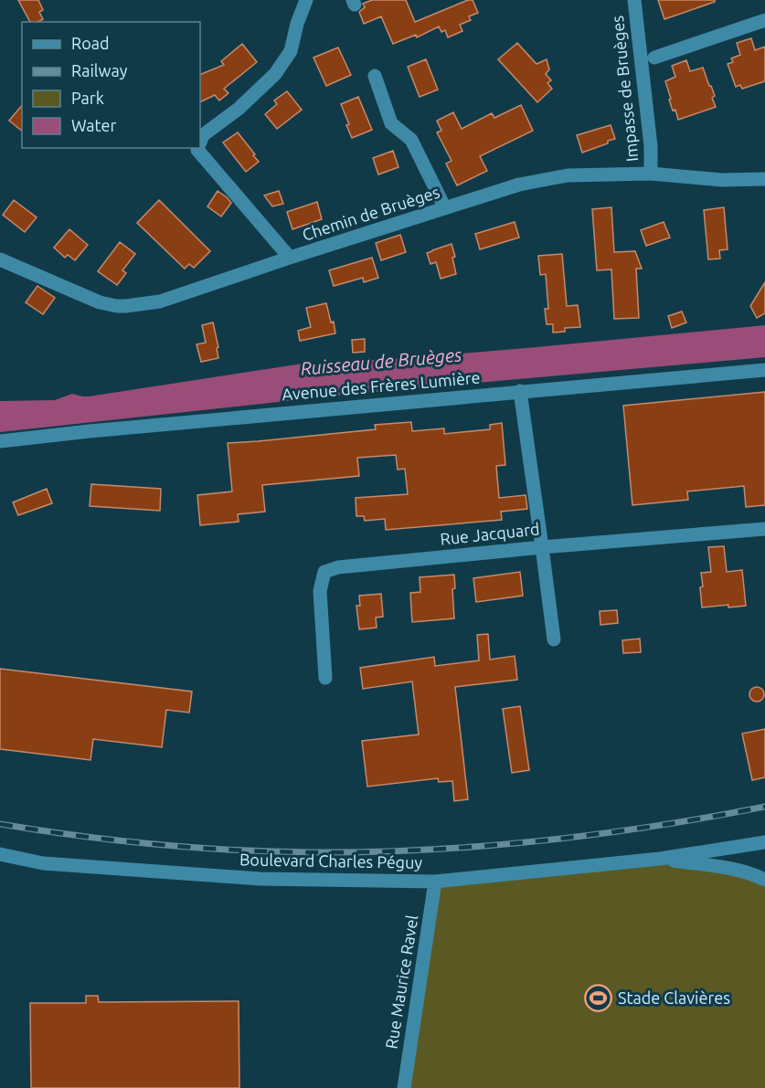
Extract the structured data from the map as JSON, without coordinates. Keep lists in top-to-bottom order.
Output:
{
  "streets": {
    "street": [
      "Impasse de Bruèges",
      "Chemin de Bruèges",
      "Avenue des Frères Lumière",
      "Rue Jacquard",
      "Boulevard Charles Péguy",
      "Rue Maurice Ravel"
    ]
  },
  "crossings": [
    ["Impasse de Bruèges", "Chemin de Bruèges"],
    ["Boulevard Charles Péguy", "Rue Maurice Ravel"]
  ],
  "water": ["Ruisseau de Bruèges"],
  "places": {
    "sports": ["Stade Clavières"]
  },
  "legend": [
    "Road",
    "Railway",
    "Park",
    "Water"
  ]
}
